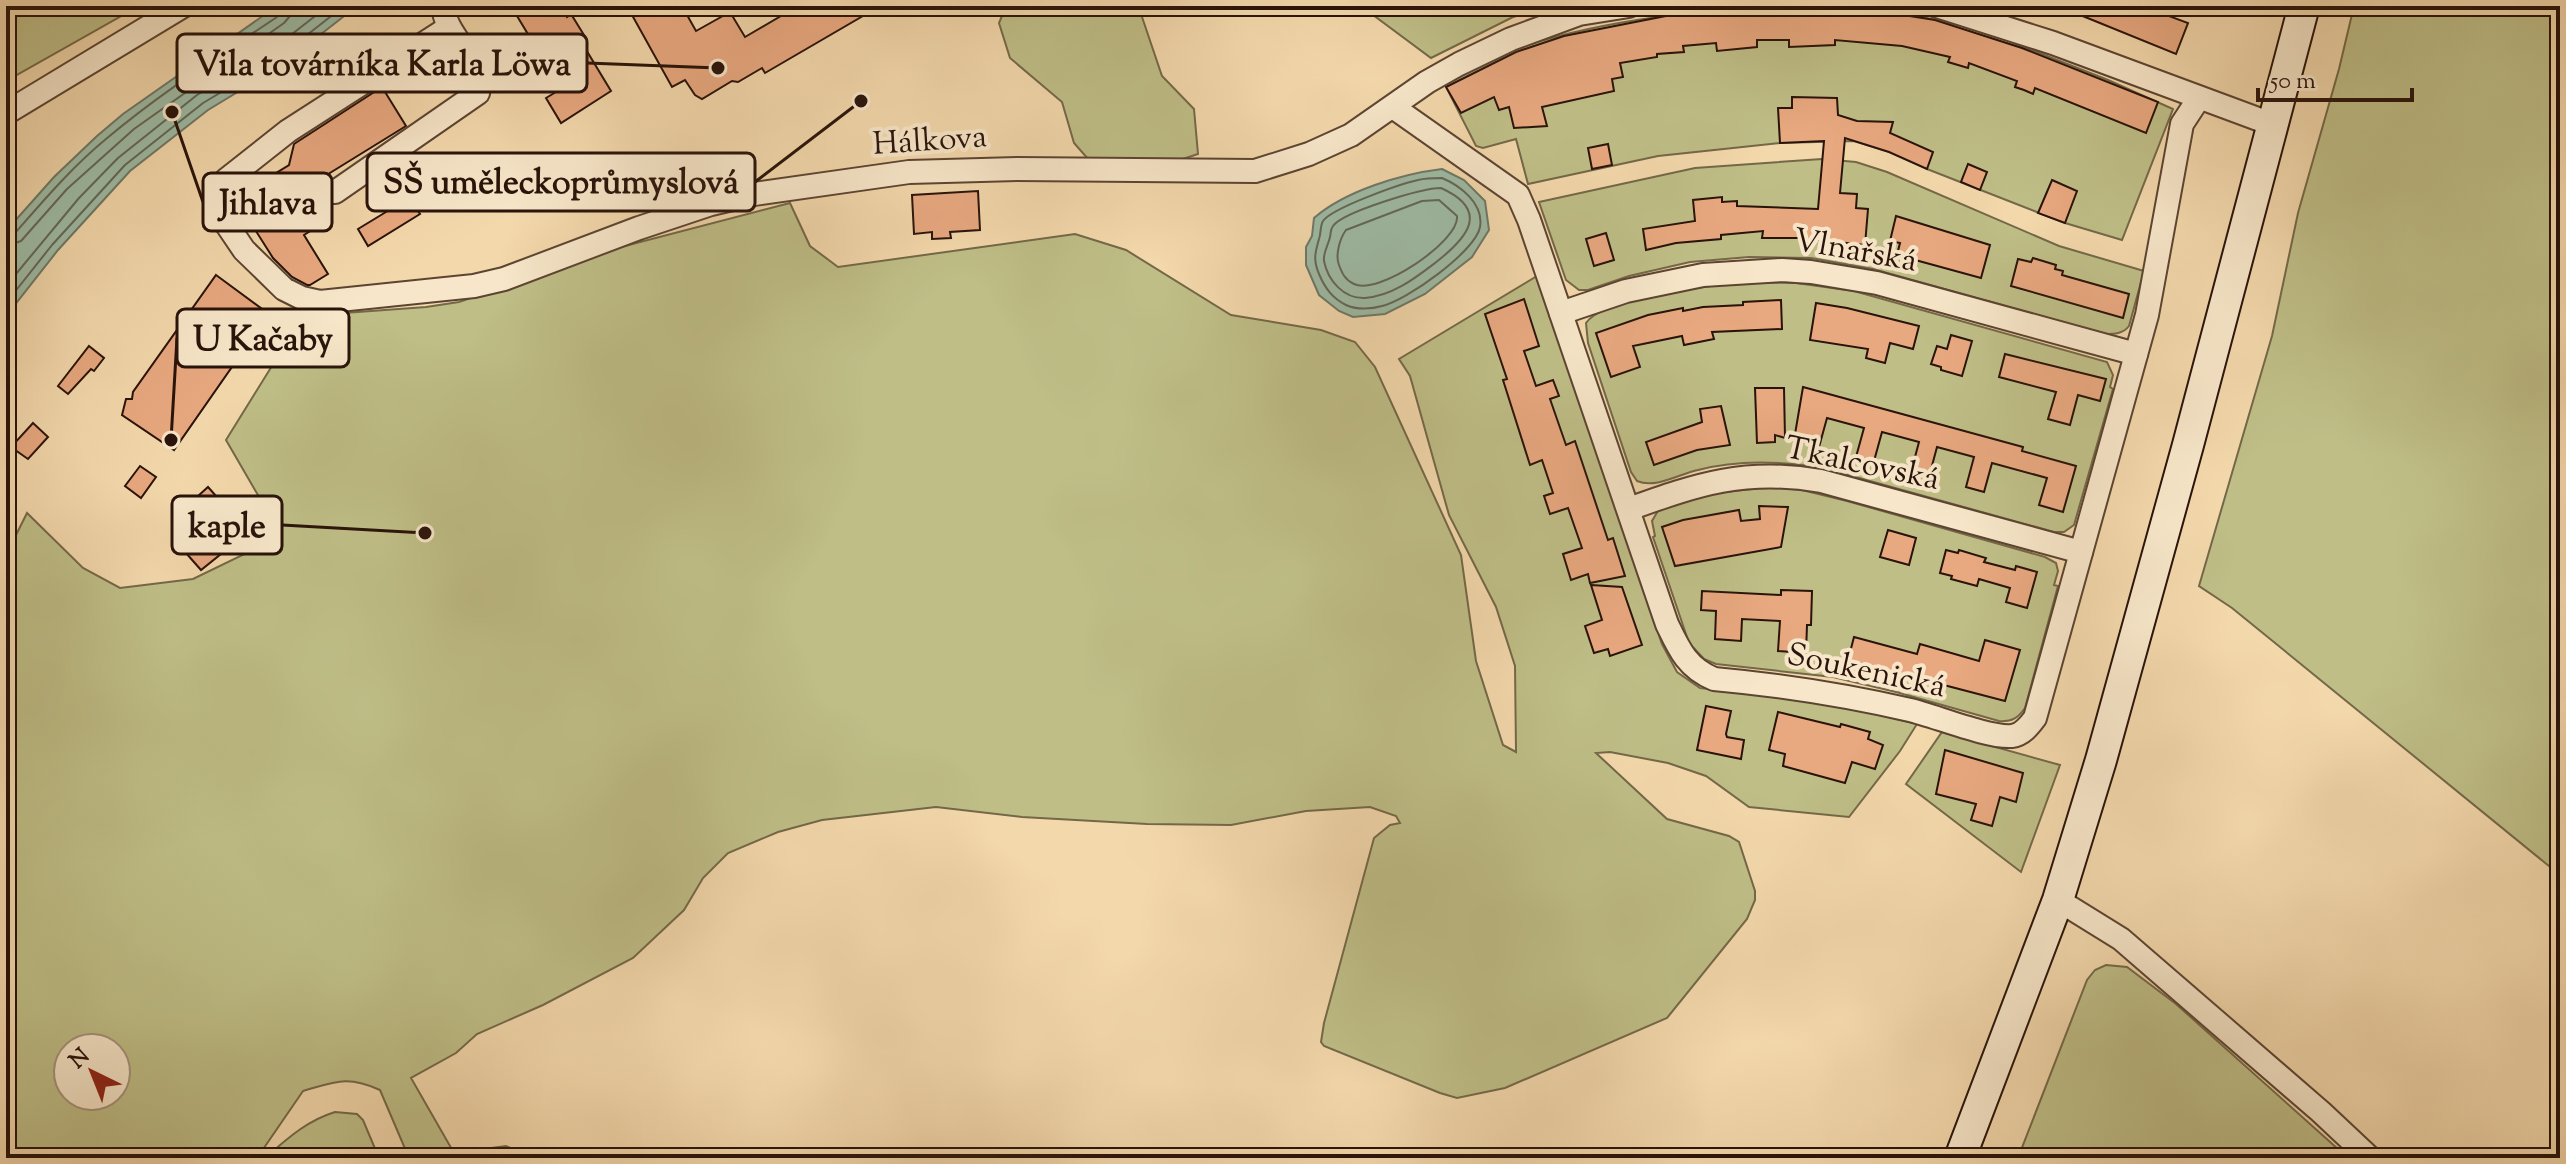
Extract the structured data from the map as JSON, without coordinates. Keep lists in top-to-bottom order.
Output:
{
  "streets": {
    "street": [
      "Hálkova",
      "Vlnařská",
      "Tkalcovská",
      "Soukenická"
    ]
  },
  "crossings": [
    ["Hálkova", "Soukenická"],
    ["Vlnařská", "Soukenická"],
    ["Tkalcovská", "Soukenická"]
  ],
  "places": [
    "Vila továrníka Karla Löwa",
    "SŠ uměleckoprůmyslová",
    "Jihlava",
    "U Kačaby",
    "kaple"
  ],
  "scale_bar": "50 m",
  "north": "top left"
}
